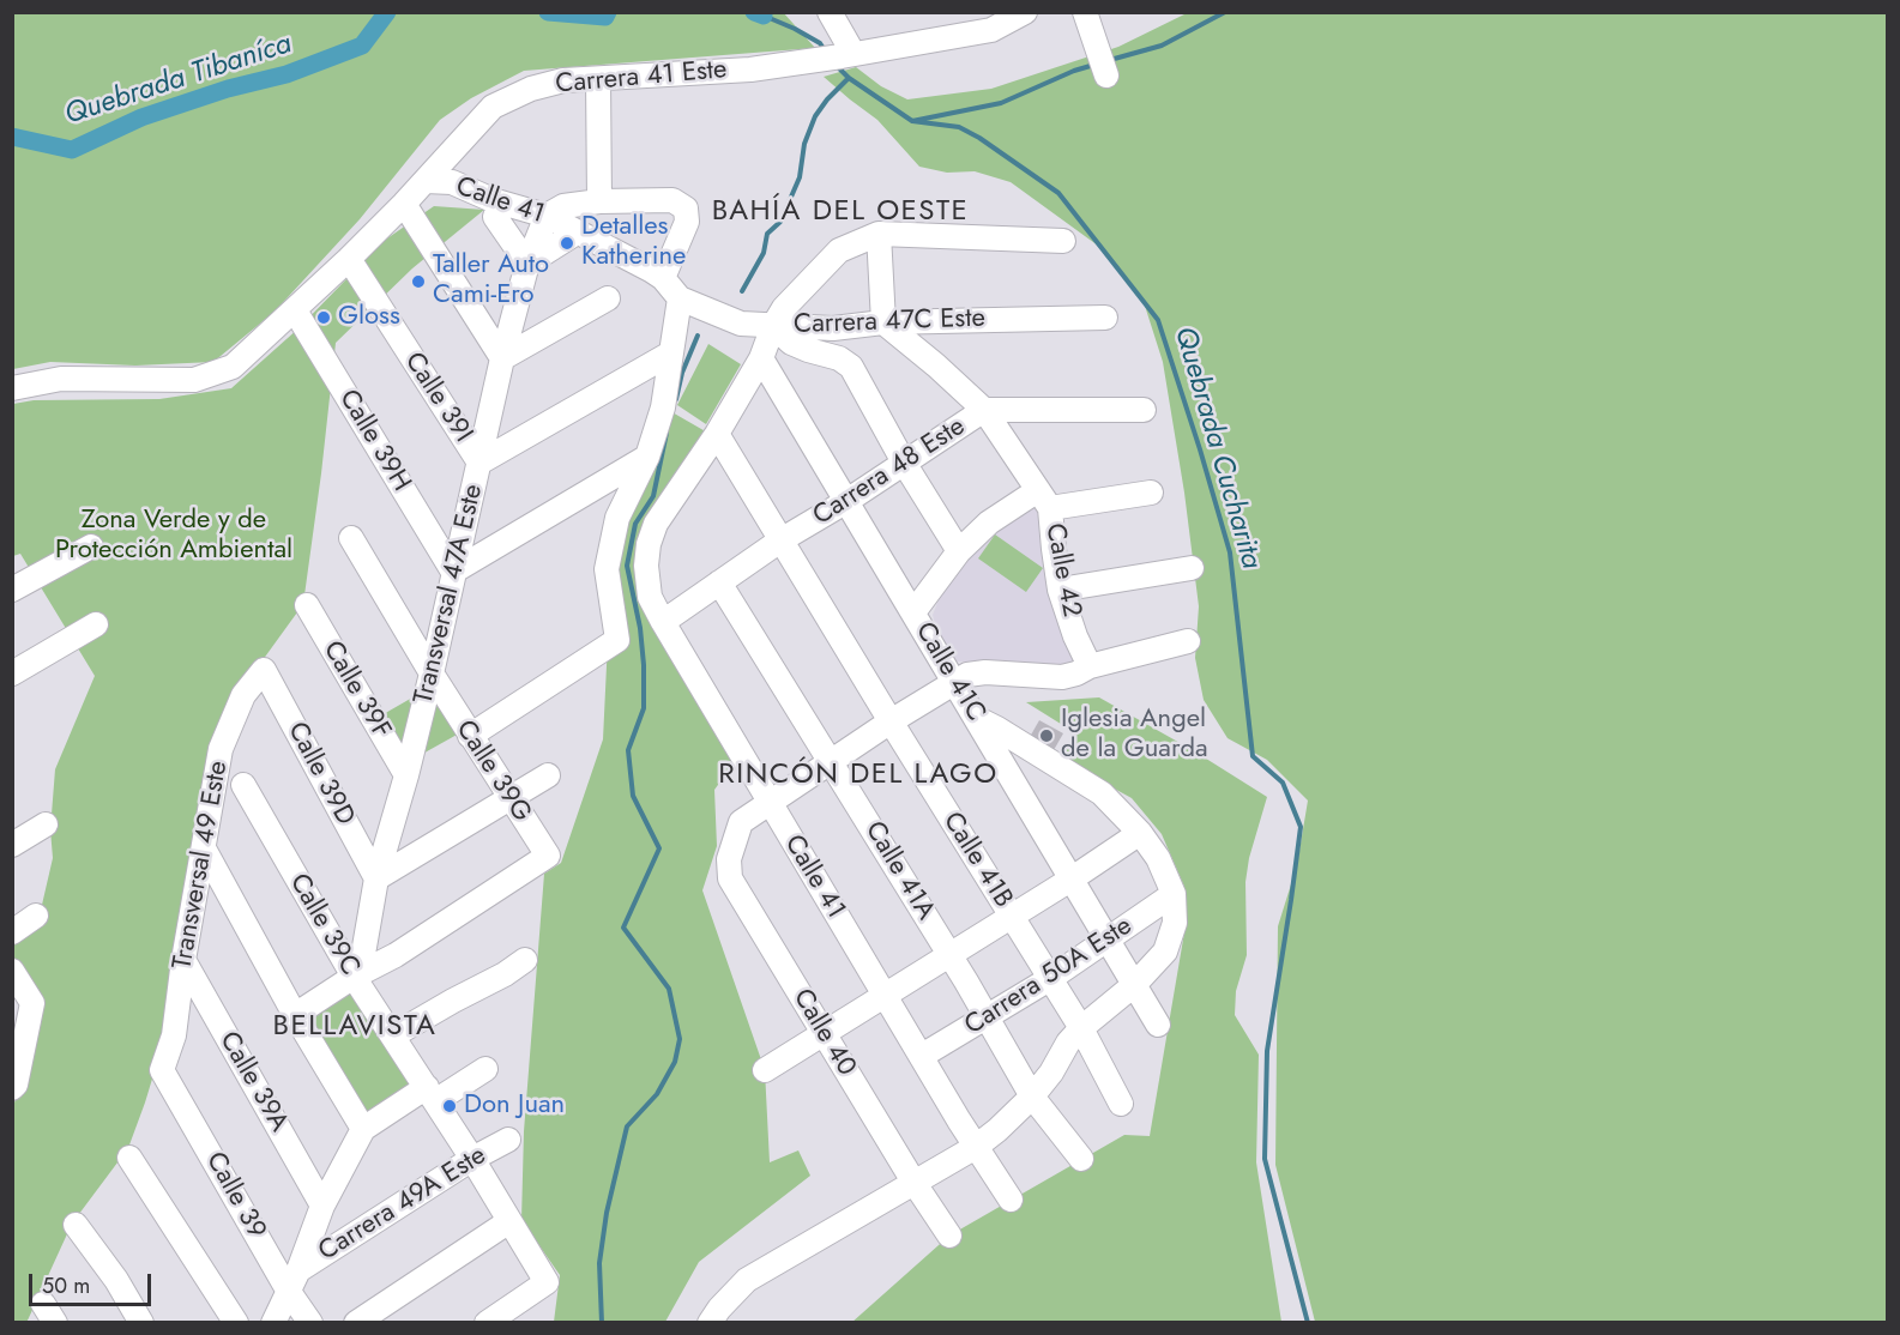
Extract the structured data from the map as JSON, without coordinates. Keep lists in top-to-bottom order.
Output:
{
  "streets": {
    "street": [
      "Carrera 41 Este",
      "Calle 41",
      "Carrera 47C Este",
      "Calle 39I",
      "Calle 39H",
      "Carrera 48 Este",
      "Calle 42",
      "Transversal 47A Este",
      "Calle 41C",
      "Calle 39F",
      "Calle 39G",
      "Calle 39D",
      "Calle 41B",
      "Transversal 49 Este",
      "Calle 41A",
      "Calle 39C",
      "Carrera 50A Este",
      "Calle 40",
      "Calle 39A",
      "Calle 39",
      "Carrera 49A Este"
    ]
  },
  "crossings": [
    ["Carrera 41 Este", "Calle 41"],
    ["Carrera 41 Este", "Calle 39I"],
    ["Carrera 41 Este", "Calle 39H"],
    ["Calle 41", "Carrera 47C Este"],
    ["Calle 41", "Carrera 48 Este"],
    ["Calle 41", "Transversal 47A Este"],
    ["Calle 41", "Calle 41B"],
    ["Calle 41", "Carrera 50A Este"],
    ["Calle 41", "Calle 40"],
    ["Carrera 47C Este", "Calle 42"],
    ["Calle 39I", "Transversal 47A Este"],
    ["Calle 39H", "Transversal 47A Este"],
    ["Carrera 48 Este", "Calle 42"],
    ["Carrera 48 Este", "Calle 41C"],
    ["Carrera 48 Este", "Calle 41B"],
    ["Carrera 48 Este", "Calle 41A"],
    ["Transversal 47A Este", "Calle 39F"],
    ["Transversal 47A Este", "Calle 39G"],
    ["Transversal 47A Este", "Calle 39D"],
    ["Transversal 47A Este", "Calle 39C"],
    ["Calle 41C", "Carrera 50A Este"],
    ["Calle 39G", "Calle 39C"],
    ["Calle 39D", "Transversal 49 Este"],
    ["Calle 41B", "Carrera 50A Este"],
    ["Transversal 49 Este", "Calle 39A"],
    ["Transversal 49 Este", "Calle 39"],
    ["Calle 41A", "Carrera 50A Este"],
    ["Calle 39C", "Carrera 49A Este"],
    ["Calle 39", "Carrera 49A Este"]
  ],
  "districts": ["BAHÍA DEL OESTE", "RINCÓN DEL LAGO", "BELLAVISTA"],
  "water": ["Quebrada Tibaníca", "Quebrada Cucharita"],
  "parks": ["Zona Verde y de Protección Ambiental"],
  "places": [
    "Detalles Katherine",
    "Taller Auto Cami-Ero",
    "Gloss",
    "Iglesia Angel de la Guarda",
    "Don Juan"
  ],
  "scale_bar": "50 m"
}
